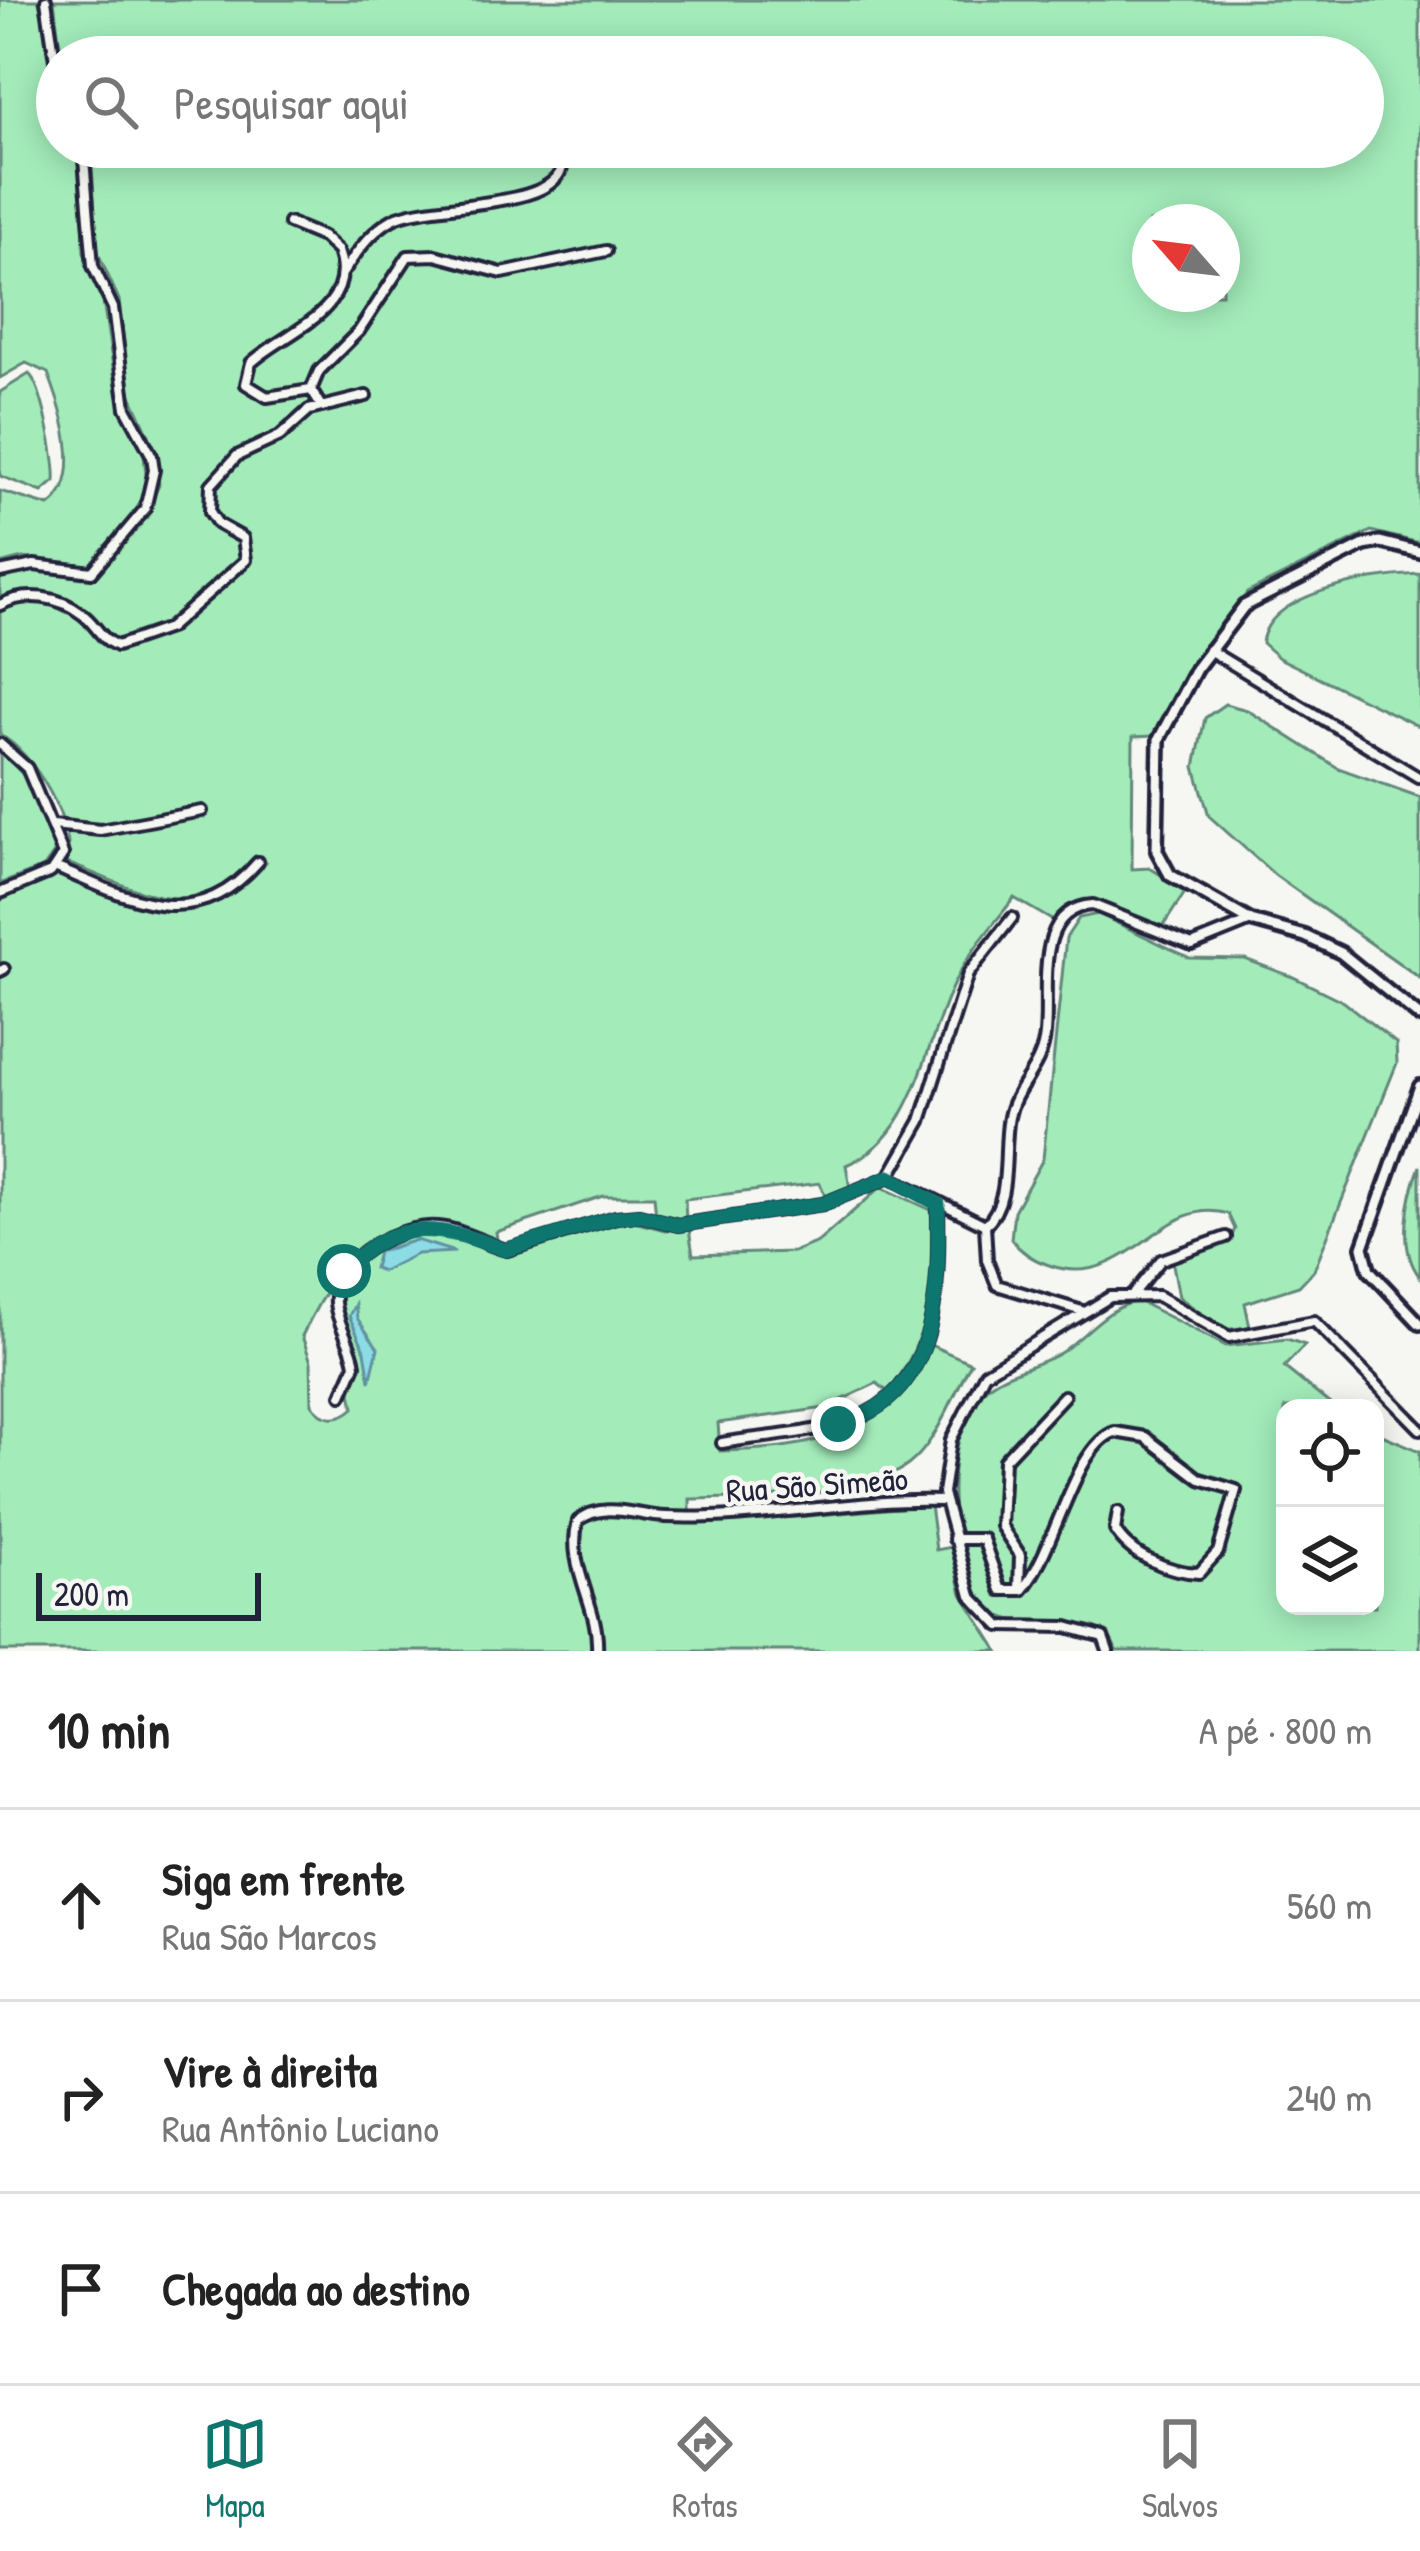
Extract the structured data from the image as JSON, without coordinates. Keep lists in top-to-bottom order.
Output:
{
  "streets": {
    "street": ["Rua São Simeão"]
  },
  "scale_bar": "200 m",
  "north": "top left",
  "page": {
    "search": "Pesquisar aqui",
    "scale": "200 m",
    "heading": ["10 min", "A pé · 800 m"],
    "list": [
      ["Siga em frente", "Rua São Marcos", "560 m"],
      ["Vire à direita", "Rua Antônio Luciano", "240 m"],
      "Chegada ao destino"
    ],
    "nav": ["Mapa", "Rotas", "Salvos"]
  }
}
